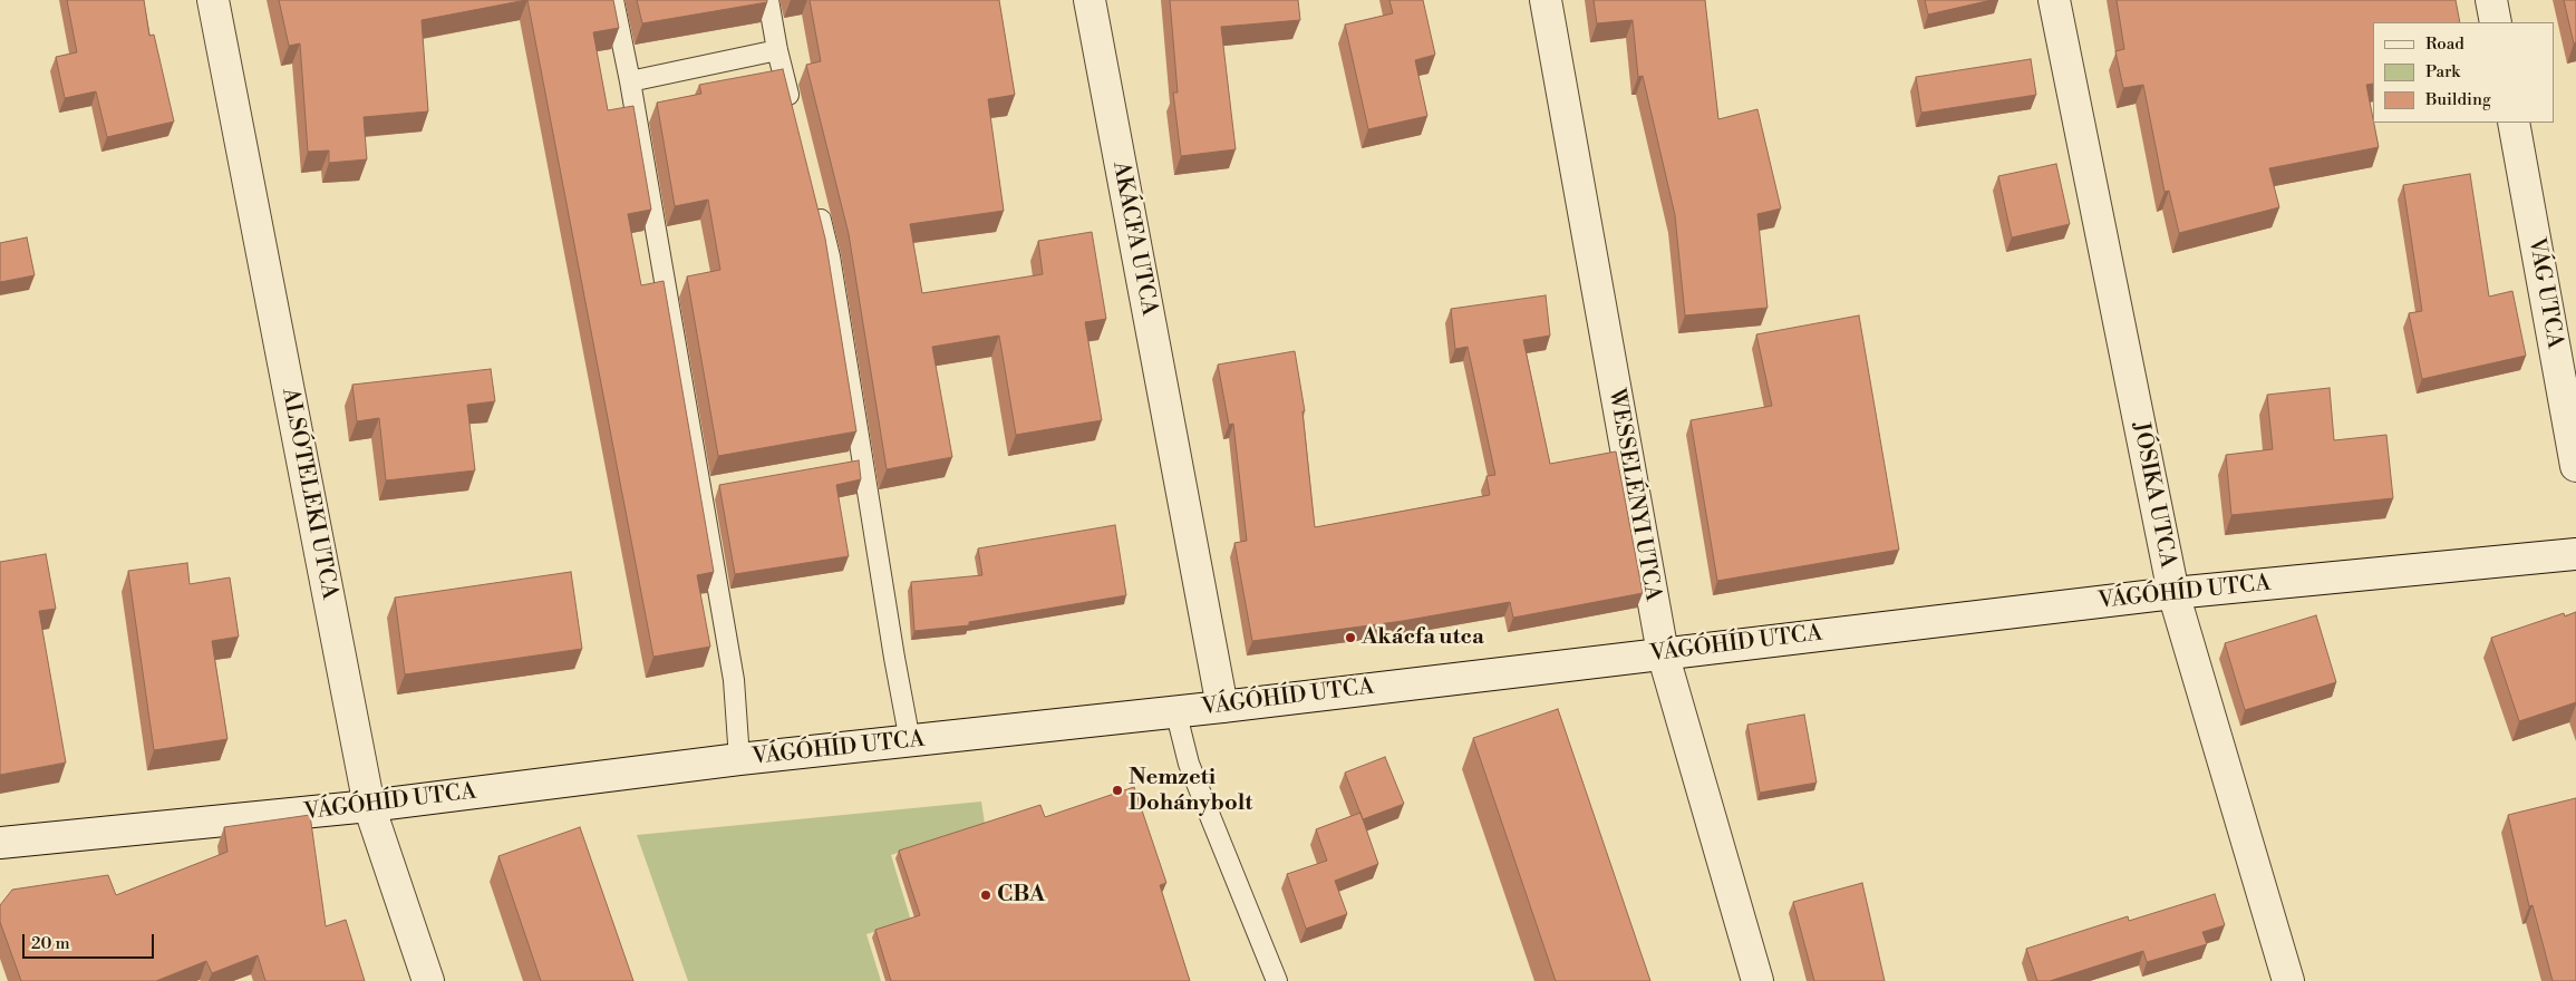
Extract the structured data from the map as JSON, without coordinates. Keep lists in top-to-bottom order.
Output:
{
  "streets": {
    "street": [
      "AKÁCFA UTCA",
      "VÁG UTCA",
      "ALSÓTELEKI UTCA",
      "WESSELÉNYI UTCA",
      "JÓSIKA UTCA",
      "VÁGÓHÍD UTCA"
    ]
  },
  "crossings": [
    ["AKÁCFA UTCA", "VÁGÓHÍD UTCA"],
    ["ALSÓTELEKI UTCA", "VÁGÓHÍD UTCA"],
    ["WESSELÉNYI UTCA", "VÁGÓHÍD UTCA"],
    ["JÓSIKA UTCA", "VÁGÓHÍD UTCA"]
  ],
  "places": ["Akácfa utca", "Nemzeti Dohánybolt", "CBA"],
  "legend": ["Road", "Park", "Building"],
  "scale_bar": "20 m"
}
